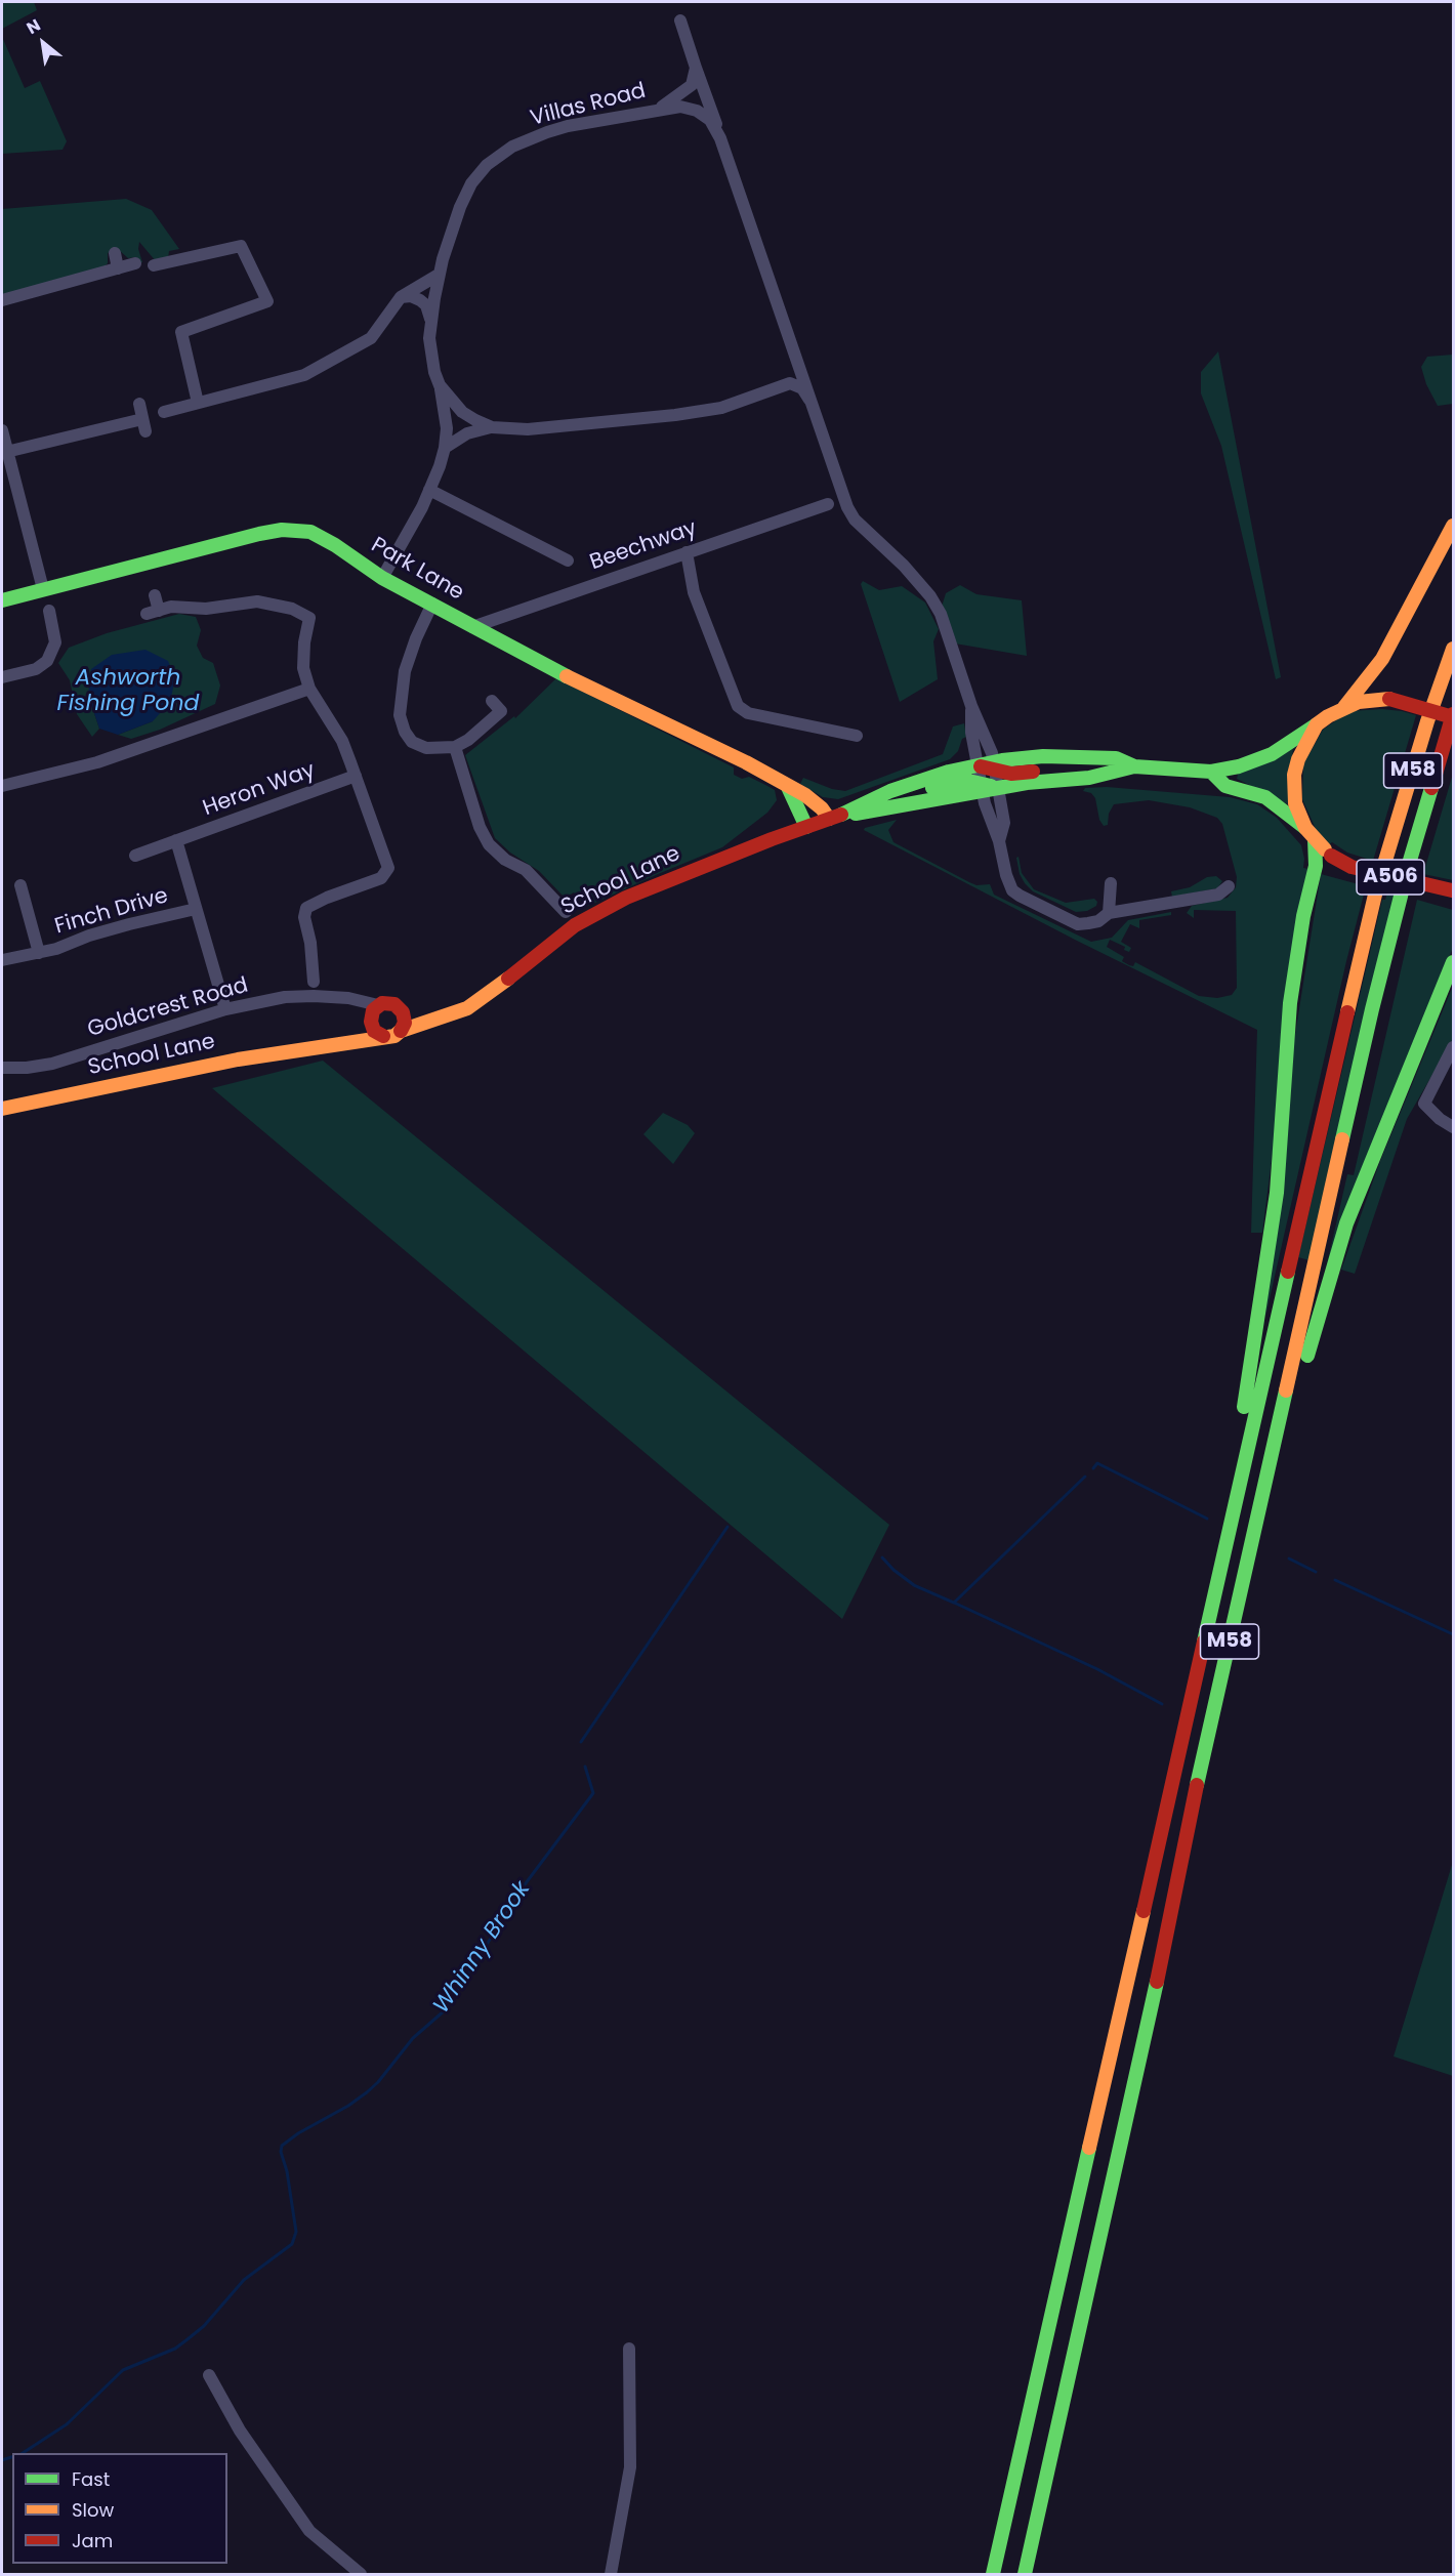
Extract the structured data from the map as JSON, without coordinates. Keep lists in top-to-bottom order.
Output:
{
  "streets": {
    "main road": [
      "Park Lane",
      "M58",
      "A506",
      "School Lane"
    ],
    "street": [
      "Villas Road",
      "Beechway",
      "Heron Way",
      "Finch Drive",
      "Goldcrest Road"
    ]
  },
  "crossings": [
    ["Villas Road", "School Lane"],
    ["Beechway", "Park Lane"],
    ["Park Lane", "School Lane"],
    ["M58", "A506"],
    ["School Lane", "Goldcrest Road"]
  ],
  "water": ["Ashworth Fishing Pond", "Whinny Brook"],
  "legend": ["Fast", "Slow", "Jam"],
  "north": "top left"
}
